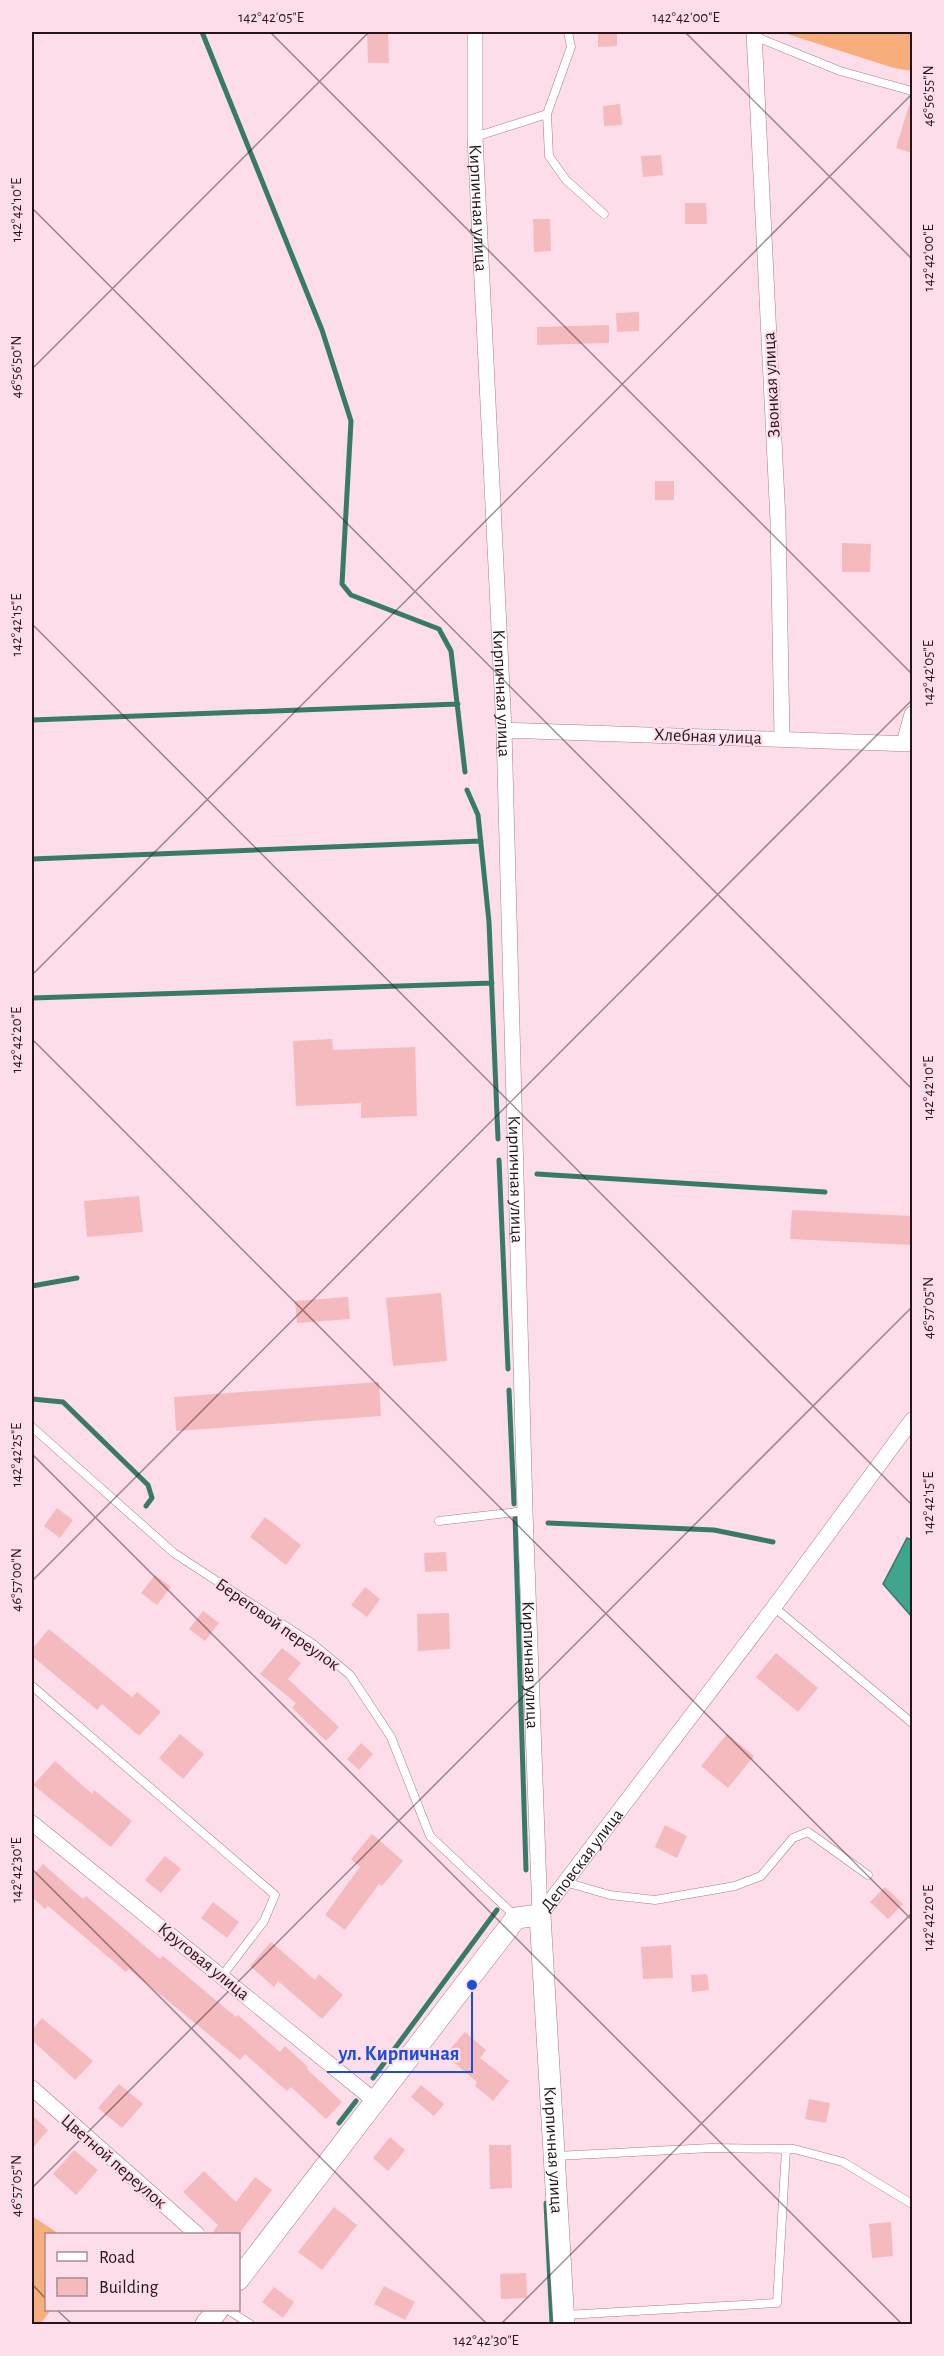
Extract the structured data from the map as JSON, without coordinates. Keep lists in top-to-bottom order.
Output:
{
  "streets": {
    "street": [
      "Кирпичная улица",
      "Звонкая улица",
      "Хлебная улица",
      "Деповская улица",
      "Круговая улица",
      "Цветной переулок"
    ],
    "lane": ["Береговой переулок"]
  },
  "crossings": [
    ["Кирпичная улица", "Хлебная улица"],
    ["Кирпичная улица", "Деповская улица"],
    ["Звонкая улица", "Хлебная улица"],
    ["Береговой переулок", "Деповская улица"],
    ["Деповская улица", "Круговая улица"]
  ],
  "places": ["ул. Кирпичная"],
  "legend": ["Road", "Building"],
  "coordinates": [
    "142°42'05\"E",
    "142°42'00\"E",
    "46°56'55\"N",
    "142°42'10\"E",
    "46°56'50\"N",
    "142°42'15\"E",
    "142°42'20\"E",
    "46°57'05\"N",
    "142°42'25\"E",
    "46°57'00\"N",
    "142°42'30\"E"
  ]
}
